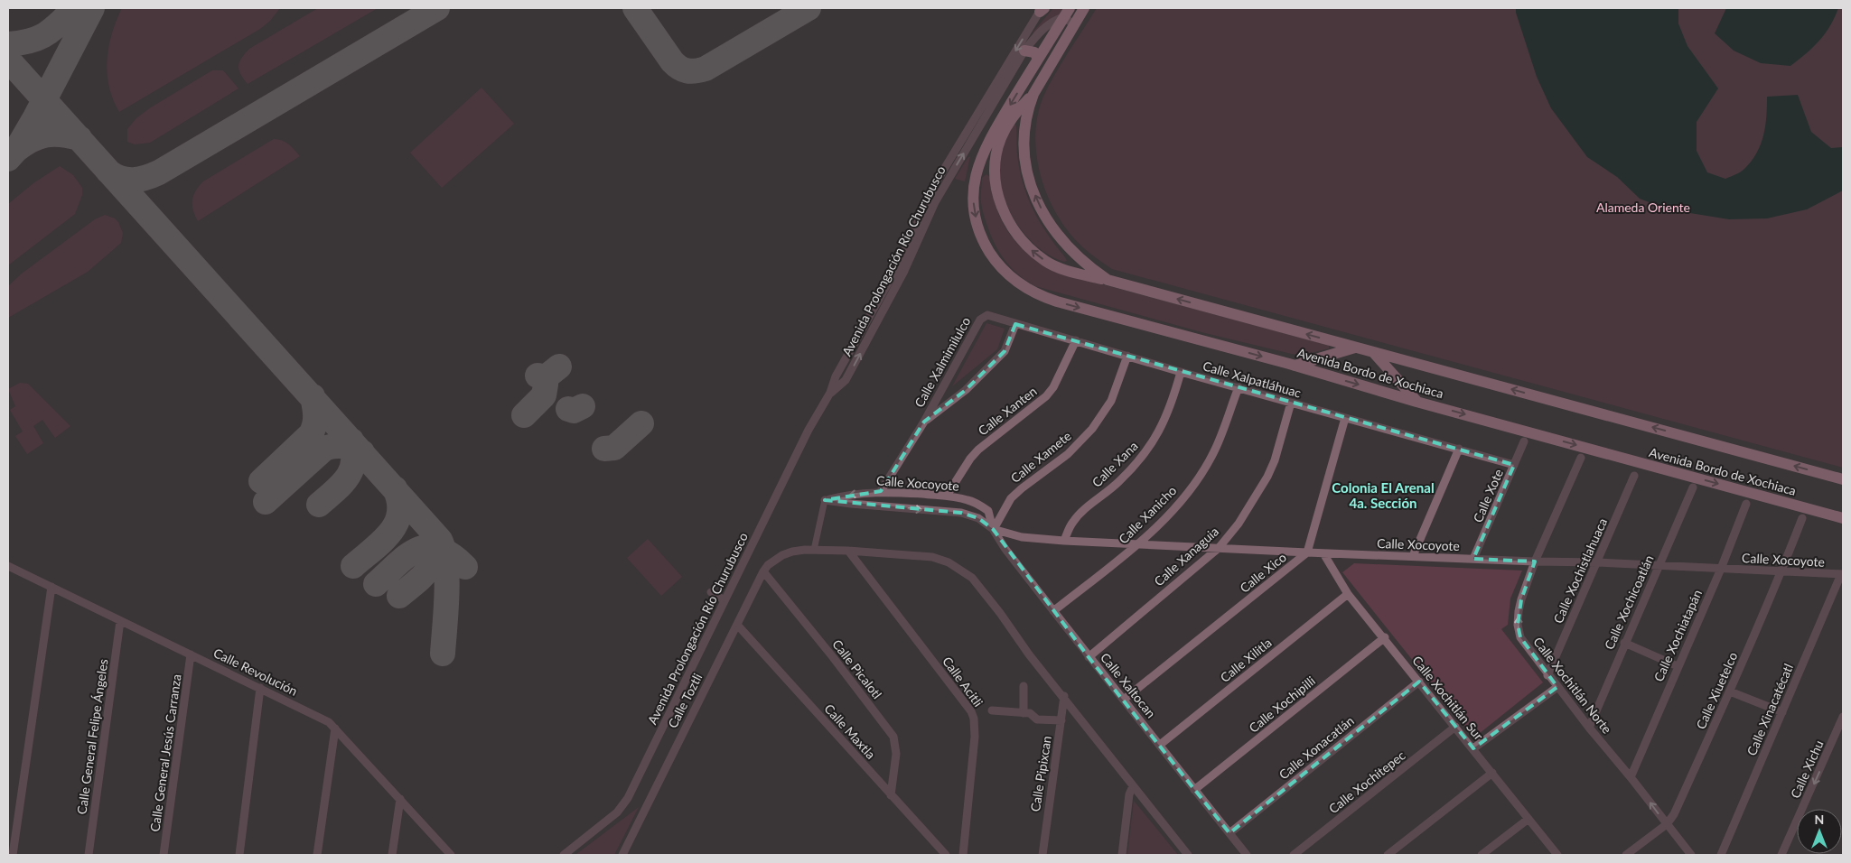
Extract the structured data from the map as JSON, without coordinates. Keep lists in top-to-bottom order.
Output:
{
  "streets": {
    "main road": ["Avenida Bordo de Xochiaca"],
    "street": [
      "Avenida Prolongación Río Churubusco",
      "Calle Xalmimilulco",
      "Calle Xalpatláhuac",
      "Calle Xanten",
      "Calle Xamete",
      "Calle Xana",
      "Calle Xocoyote",
      "Calle Xote",
      "Calle Xanicho",
      "Calle Xanaguia",
      "Calle Xochistlahuaca",
      "Calle Xico",
      "Calle Xochicoatlán",
      "Calle Xochiatapán",
      "Calle Xilitla",
      "Calle Picalotl",
      "Calle Revolución",
      "Calle Acitli",
      "Calle Xaltocan",
      "Calle Xochitlán Norte",
      "Calle Xiuetelco",
      "Calle Xochitlán Sur",
      "Calle Toztli",
      "Calle Xochipilli",
      "Calle Xinacatécatl",
      "Calle Maxtla",
      "Calle General Felipe Ángeles",
      "Calle Xonacatlán",
      "Calle General Jesús Carranza",
      "Calle Xichu",
      "Calle Pipixcan",
      "Calle Xochitepec"
    ]
  },
  "crossings": [
    ["Avenida Prolongación Río Churubusco", "Avenida Bordo de Xochiaca"],
    ["Calle Xalmimilulco", "Calle Xalpatláhuac"],
    ["Calle Xalmimilulco", "Calle Xocoyote"],
    ["Calle Xalpatláhuac", "Calle Xanten"],
    ["Calle Xalpatláhuac", "Calle Xamete"],
    ["Calle Xalpatláhuac", "Calle Xana"],
    ["Calle Xalpatláhuac", "Calle Xote"],
    ["Calle Xalpatláhuac", "Calle Xanicho"],
    ["Calle Xalpatláhuac", "Calle Xanaguia"],
    ["Calle Xanten", "Calle Xocoyote"],
    ["Calle Xamete", "Calle Xocoyote"],
    ["Calle Xamete", "Calle Xaltocan"],
    ["Calle Xana", "Calle Xocoyote"],
    ["Calle Xocoyote", "Calle Xote"],
    ["Calle Xocoyote", "Calle Xanicho"],
    ["Calle Xocoyote", "Calle Xanaguia"],
    ["Calle Xocoyote", "Calle Xochistlahuaca"],
    ["Calle Xocoyote", "Calle Xico"],
    ["Calle Xocoyote", "Calle Xochicoatlán"],
    ["Calle Xocoyote", "Calle Xochiatapán"],
    ["Calle Xocoyote", "Calle Xaltocan"],
    ["Calle Xocoyote", "Calle Xochitlán Norte"],
    ["Calle Xocoyote", "Calle Xiuetelco"],
    ["Calle Xocoyote", "Calle Xochitlán Sur"],
    ["Calle Xocoyote", "Calle Xinacatécatl"],
    ["Calle Xanicho", "Calle Xaltocan"],
    ["Calle Xanaguia", "Calle Xaltocan"],
    ["Calle Xochistlahuaca", "Calle Xochitlán Norte"],
    ["Calle Xico", "Calle Xaltocan"],
    ["Calle Xochicoatlán", "Calle Xochitlán Norte"],
    ["Calle Xochiatapán", "Calle Xochitlán Norte"],
    ["Calle Xilitla", "Calle Xaltocan"],
    ["Calle Xilitla", "Calle Xochitlán Sur"],
    ["Calle Picalotl", "Calle Toztli"],
    ["Calle Picalotl", "Calle Maxtla"],
    ["Calle Revolución", "Calle General Felipe Ángeles"],
    ["Calle Revolución", "Calle General Jesús Carranza"],
    ["Calle Xaltocan", "Calle Xochipilli"],
    ["Calle Xaltocan", "Calle Xonacatlán"],
    ["Calle Xochitlán Norte", "Calle Xiuetelco"],
    ["Calle Xochitlán Sur", "Calle Xochipilli"],
    ["Calle Xochitlán Sur", "Calle Xonacatlán"],
    ["Calle Xochitlán Sur", "Calle Xochitepec"],
    ["Calle Toztli", "Calle Maxtla"]
  ],
  "one_way": ["Calle Xochitlán Norte", "Calle Xichu"],
  "districts": ["Colonia El Arenal 4a. Sección"],
  "parks": ["Alameda Oriente"],
  "north": "top"
}
